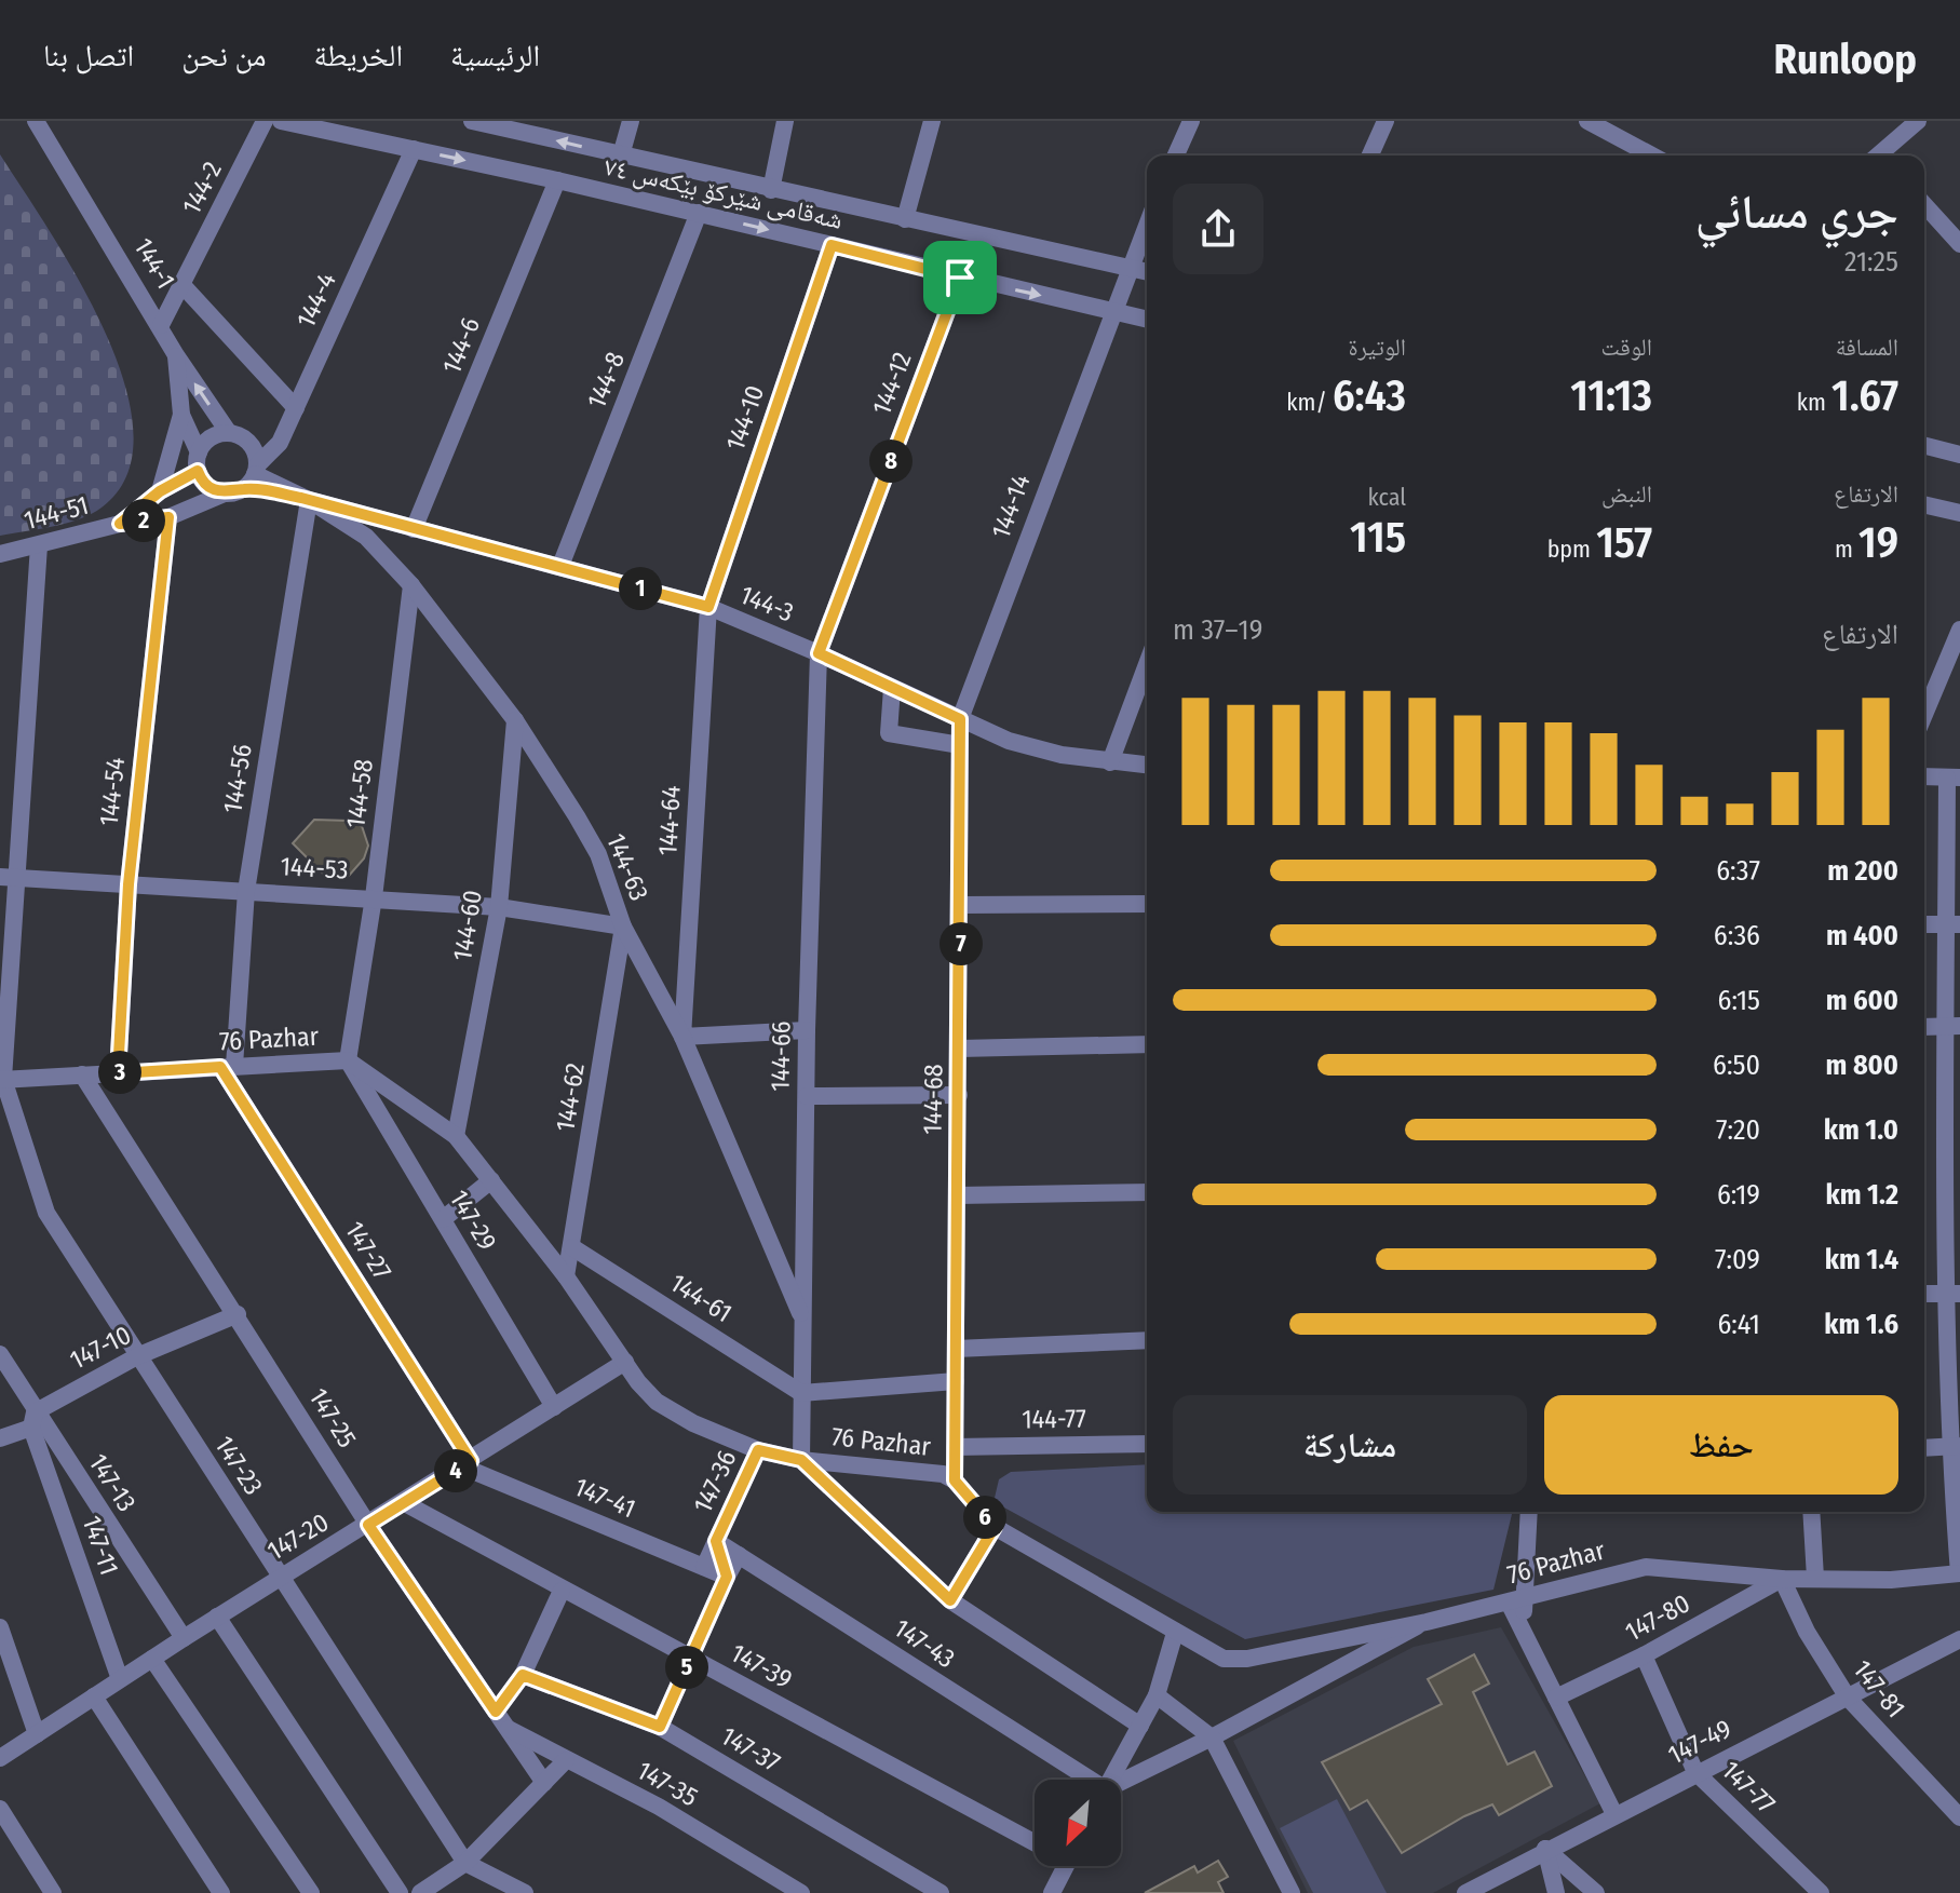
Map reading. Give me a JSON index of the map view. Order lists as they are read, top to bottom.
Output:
{
  "streets": {
    "street": [
      "144-2",
      "شەقامی شێرکۆ بێکەس ٧٤",
      "144-1",
      "144-4",
      "144-6",
      "144-8",
      "144-12",
      "144-10",
      "144-14",
      "144-51",
      "144-3",
      "144-56",
      "144-54",
      "144-58",
      "144-64",
      "144-63",
      "144-53",
      "144-60",
      "76 Pazhar",
      "144-66",
      "144-62",
      "144-68",
      "147-29",
      "147-27",
      "144-61",
      "147-10",
      "147-25",
      "144-77",
      "147-23",
      "147-36",
      "147-13",
      "147-41",
      "147-20",
      "147-11",
      "147-80",
      "147-43",
      "147-39",
      "147-81",
      "147-49",
      "147-37",
      "147-35",
      "147-77"
    ]
  },
  "crossings": [
    ["144-2", "144-1"],
    ["شەقامی شێرکۆ بێکەس ٧٤", "144-4"],
    ["شەقامی شێرکۆ بێکەس ٧٤", "144-6"],
    ["شەقامی شێرکۆ بێکەس ٧٤", "144-8"],
    ["شەقامی شێرکۆ بێکەس ٧٤", "144-12"],
    ["شەقامی شێرکۆ بێکەس ٧٤", "144-10"],
    ["شەقامی شێرکۆ بێکەس ٧٤", "144-14"],
    ["144-1", "144-4"],
    ["144-1", "144-51"],
    ["144-1", "144-3"],
    ["144-4", "144-51"],
    ["144-4", "144-3"],
    ["144-6", "144-3"],
    ["144-8", "144-3"],
    ["144-12", "144-3"],
    ["144-12", "144-66"],
    ["144-10", "144-3"],
    ["144-10", "144-64"],
    ["144-14", "144-3"],
    ["144-14", "144-68"],
    ["144-51", "144-3"],
    ["144-51", "144-54"],
    ["144-3", "144-56"],
    ["144-3", "144-64"],
    ["144-3", "144-63"],
    ["144-3", "144-66"],
    ["144-3", "144-68"],
    ["144-56", "144-63"],
    ["144-56", "144-53"],
    ["144-56", "76 Pazhar"],
    ["144-56", "147-27"],
    ["144-54", "144-53"],
    ["144-54", "76 Pazhar"],
    ["144-58", "144-63"],
    ["144-58", "144-53"],
    ["144-58", "76 Pazhar"],
    ["144-58", "147-29"],
    ["144-64", "144-63"],
    ["144-63", "144-53"],
    ["144-63", "144-60"],
    ["144-63", "144-66"],
    ["144-63", "144-62"],
    ["144-53", "144-60"],
    ["144-53", "144-62"],
    ["144-60", "76 Pazhar"],
    ["76 Pazhar", "144-66"],
    ["76 Pazhar", "144-62"],
    ["76 Pazhar", "144-68"],
    ["76 Pazhar", "147-29"],
    ["76 Pazhar", "147-27"],
    ["76 Pazhar", "147-25"],
    ["76 Pazhar", "147-23"],
    ["76 Pazhar", "147-36"],
    ["76 Pazhar", "147-20"],
    ["76 Pazhar", "147-80"],
    ["76 Pazhar", "147-81"],
    ["144-66", "144-61"],
    ["144-62", "144-61"],
    ["144-68", "144-77"],
    ["147-29", "147-20"],
    ["147-27", "147-41"],
    ["147-27", "147-20"],
    ["147-10", "147-25"],
    ["147-10", "147-23"],
    ["147-10", "147-13"],
    ["147-10", "147-11"],
    ["147-25", "147-20"],
    ["147-25", "147-35"],
    ["147-23", "147-20"],
    ["147-36", "147-43"],
    ["147-13", "147-20"],
    ["147-13", "147-11"],
    ["147-41", "147-20"],
    ["147-20", "147-11"],
    ["147-20", "147-39"],
    ["147-80", "147-81"],
    ["147-80", "147-77"],
    ["147-81", "147-49"],
    ["147-49", "147-77"]
  ],
  "north": "bottom left",
  "page": {
    "header": "Runloop",
    "nav": [
      "الرئيسية",
      "الخريطة",
      "من نحن",
      "اتصل بنا"
    ],
    "heading": ["جري مسائي", "21:25"],
    "stats": [
      ["المسافة", "1.67 km"],
      ["الوقت", "11:13"],
      ["الوتيرة", "6:43 /km"],
      ["الارتفاع", "19 m"],
      ["النبض", "157 bpm"],
      ["kcal", "115"]
    ],
    "pins": [
      "8",
      "2",
      "1",
      "7",
      "3",
      "4",
      "6",
      "5"
    ],
    "chart": ["الارتفاع", "19–37 m"],
    "list": [
      {
        "name": "200 m",
        "note": "6:37"
      },
      {
        "name": "400 m",
        "note": "6:36"
      },
      {
        "name": "600 m",
        "note": "6:15"
      },
      {
        "name": "800 m",
        "note": "6:50"
      },
      {
        "name": "1.0 km",
        "note": "7:20"
      },
      {
        "name": "1.2 km",
        "note": "6:19"
      },
      {
        "name": "1.4 km",
        "note": "7:09"
      },
      {
        "name": "1.6 km",
        "note": "6:41"
      }
    ],
    "buttons": ["حفظ", "مشاركة"]
  }
}
